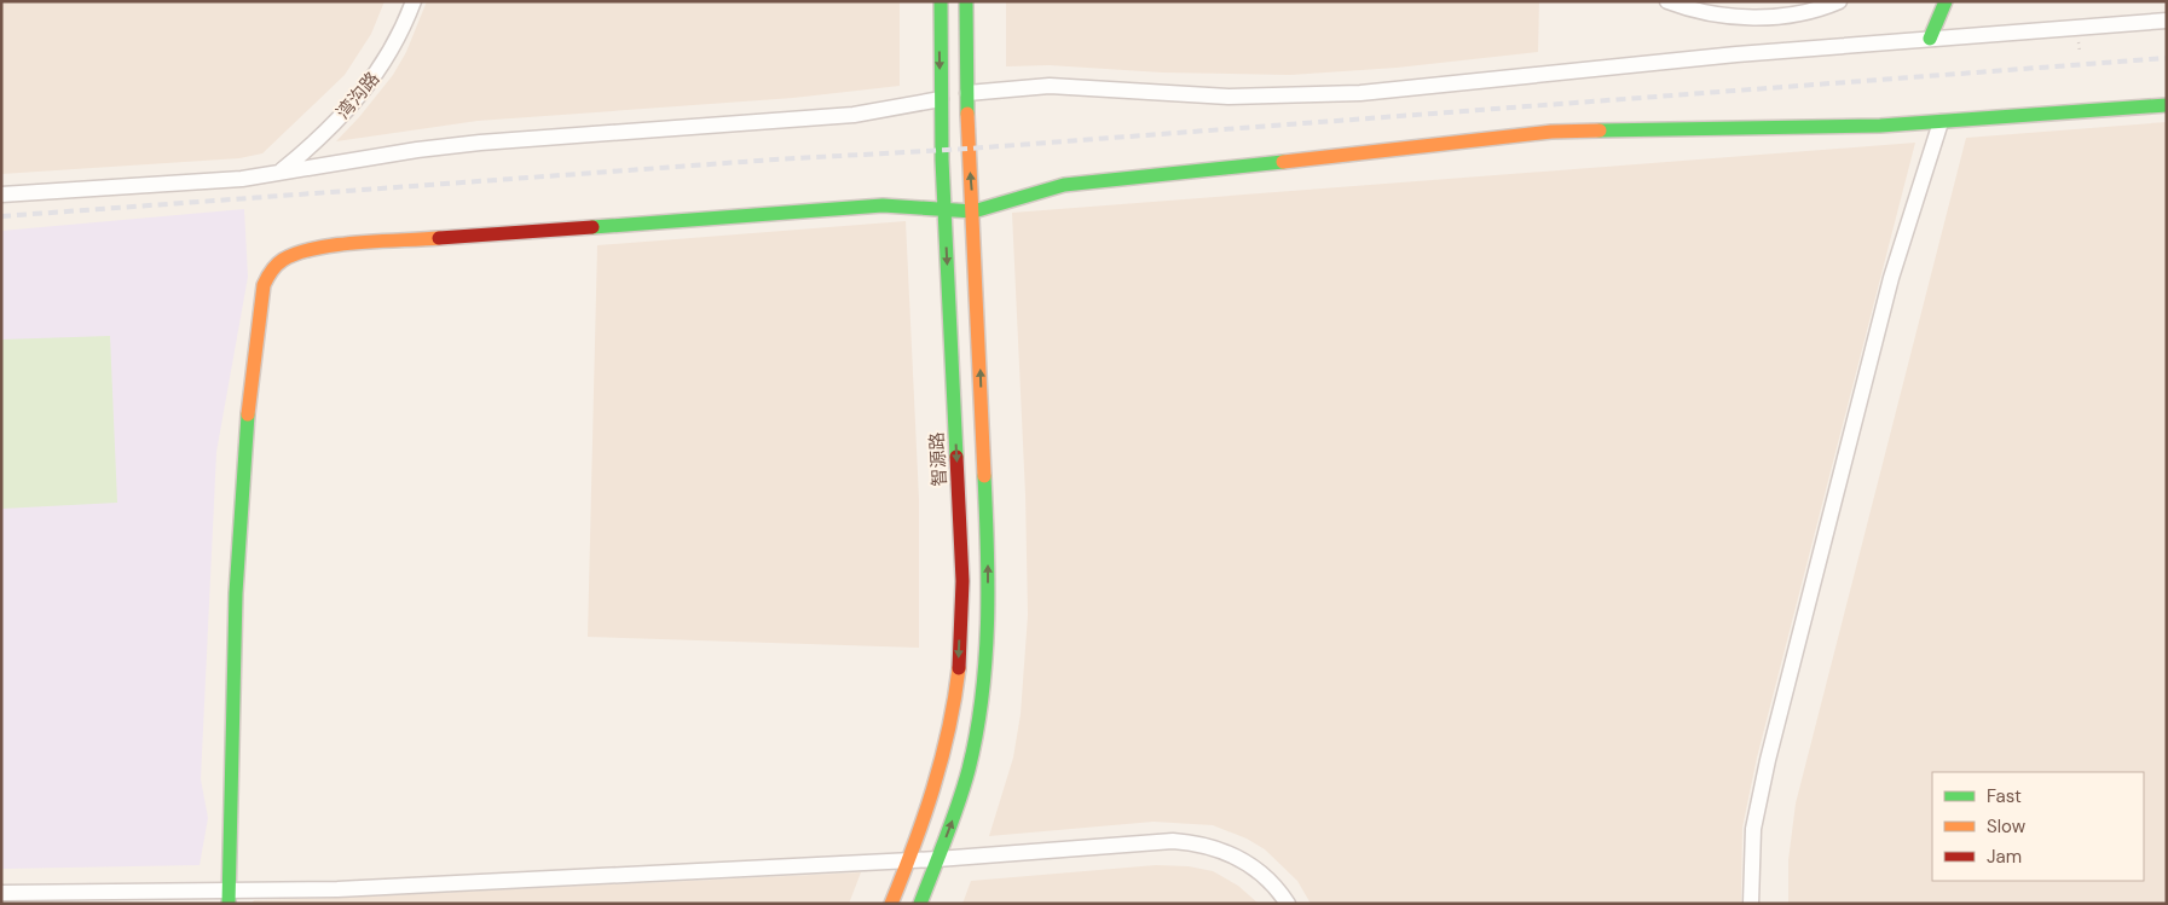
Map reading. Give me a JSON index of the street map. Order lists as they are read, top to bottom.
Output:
{
  "streets": {
    "street": ["湾沟路", "智源路"]
  },
  "legend": ["Fast", "Slow", "Jam"]
}
